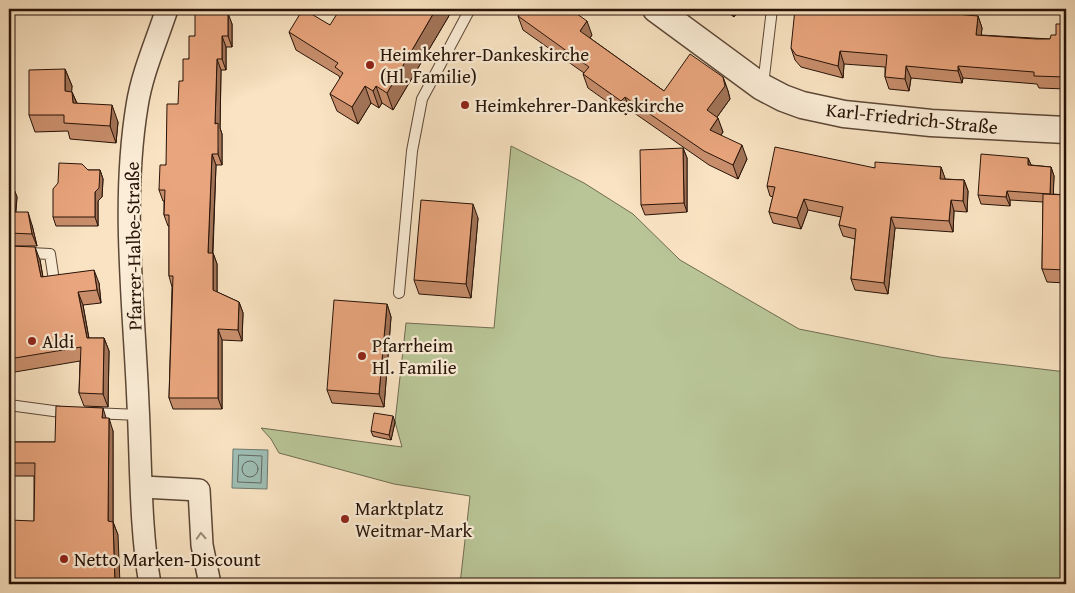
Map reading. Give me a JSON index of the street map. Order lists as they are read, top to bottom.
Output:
{
  "streets": {
    "street": ["Karl-Friedrich-Straße", "Pfarrer-Halbe-Straße"]
  },
  "places": [
    "Heimkehrer-Dankeskirche (Hl. Familie)",
    "Heimkehrer-Dankeskirche",
    "Aldi",
    "Pfarrheim Hl. Familie",
    "Marktplatz Weitmar-Mark",
    "Netto Marken-Discount"
  ]
}
